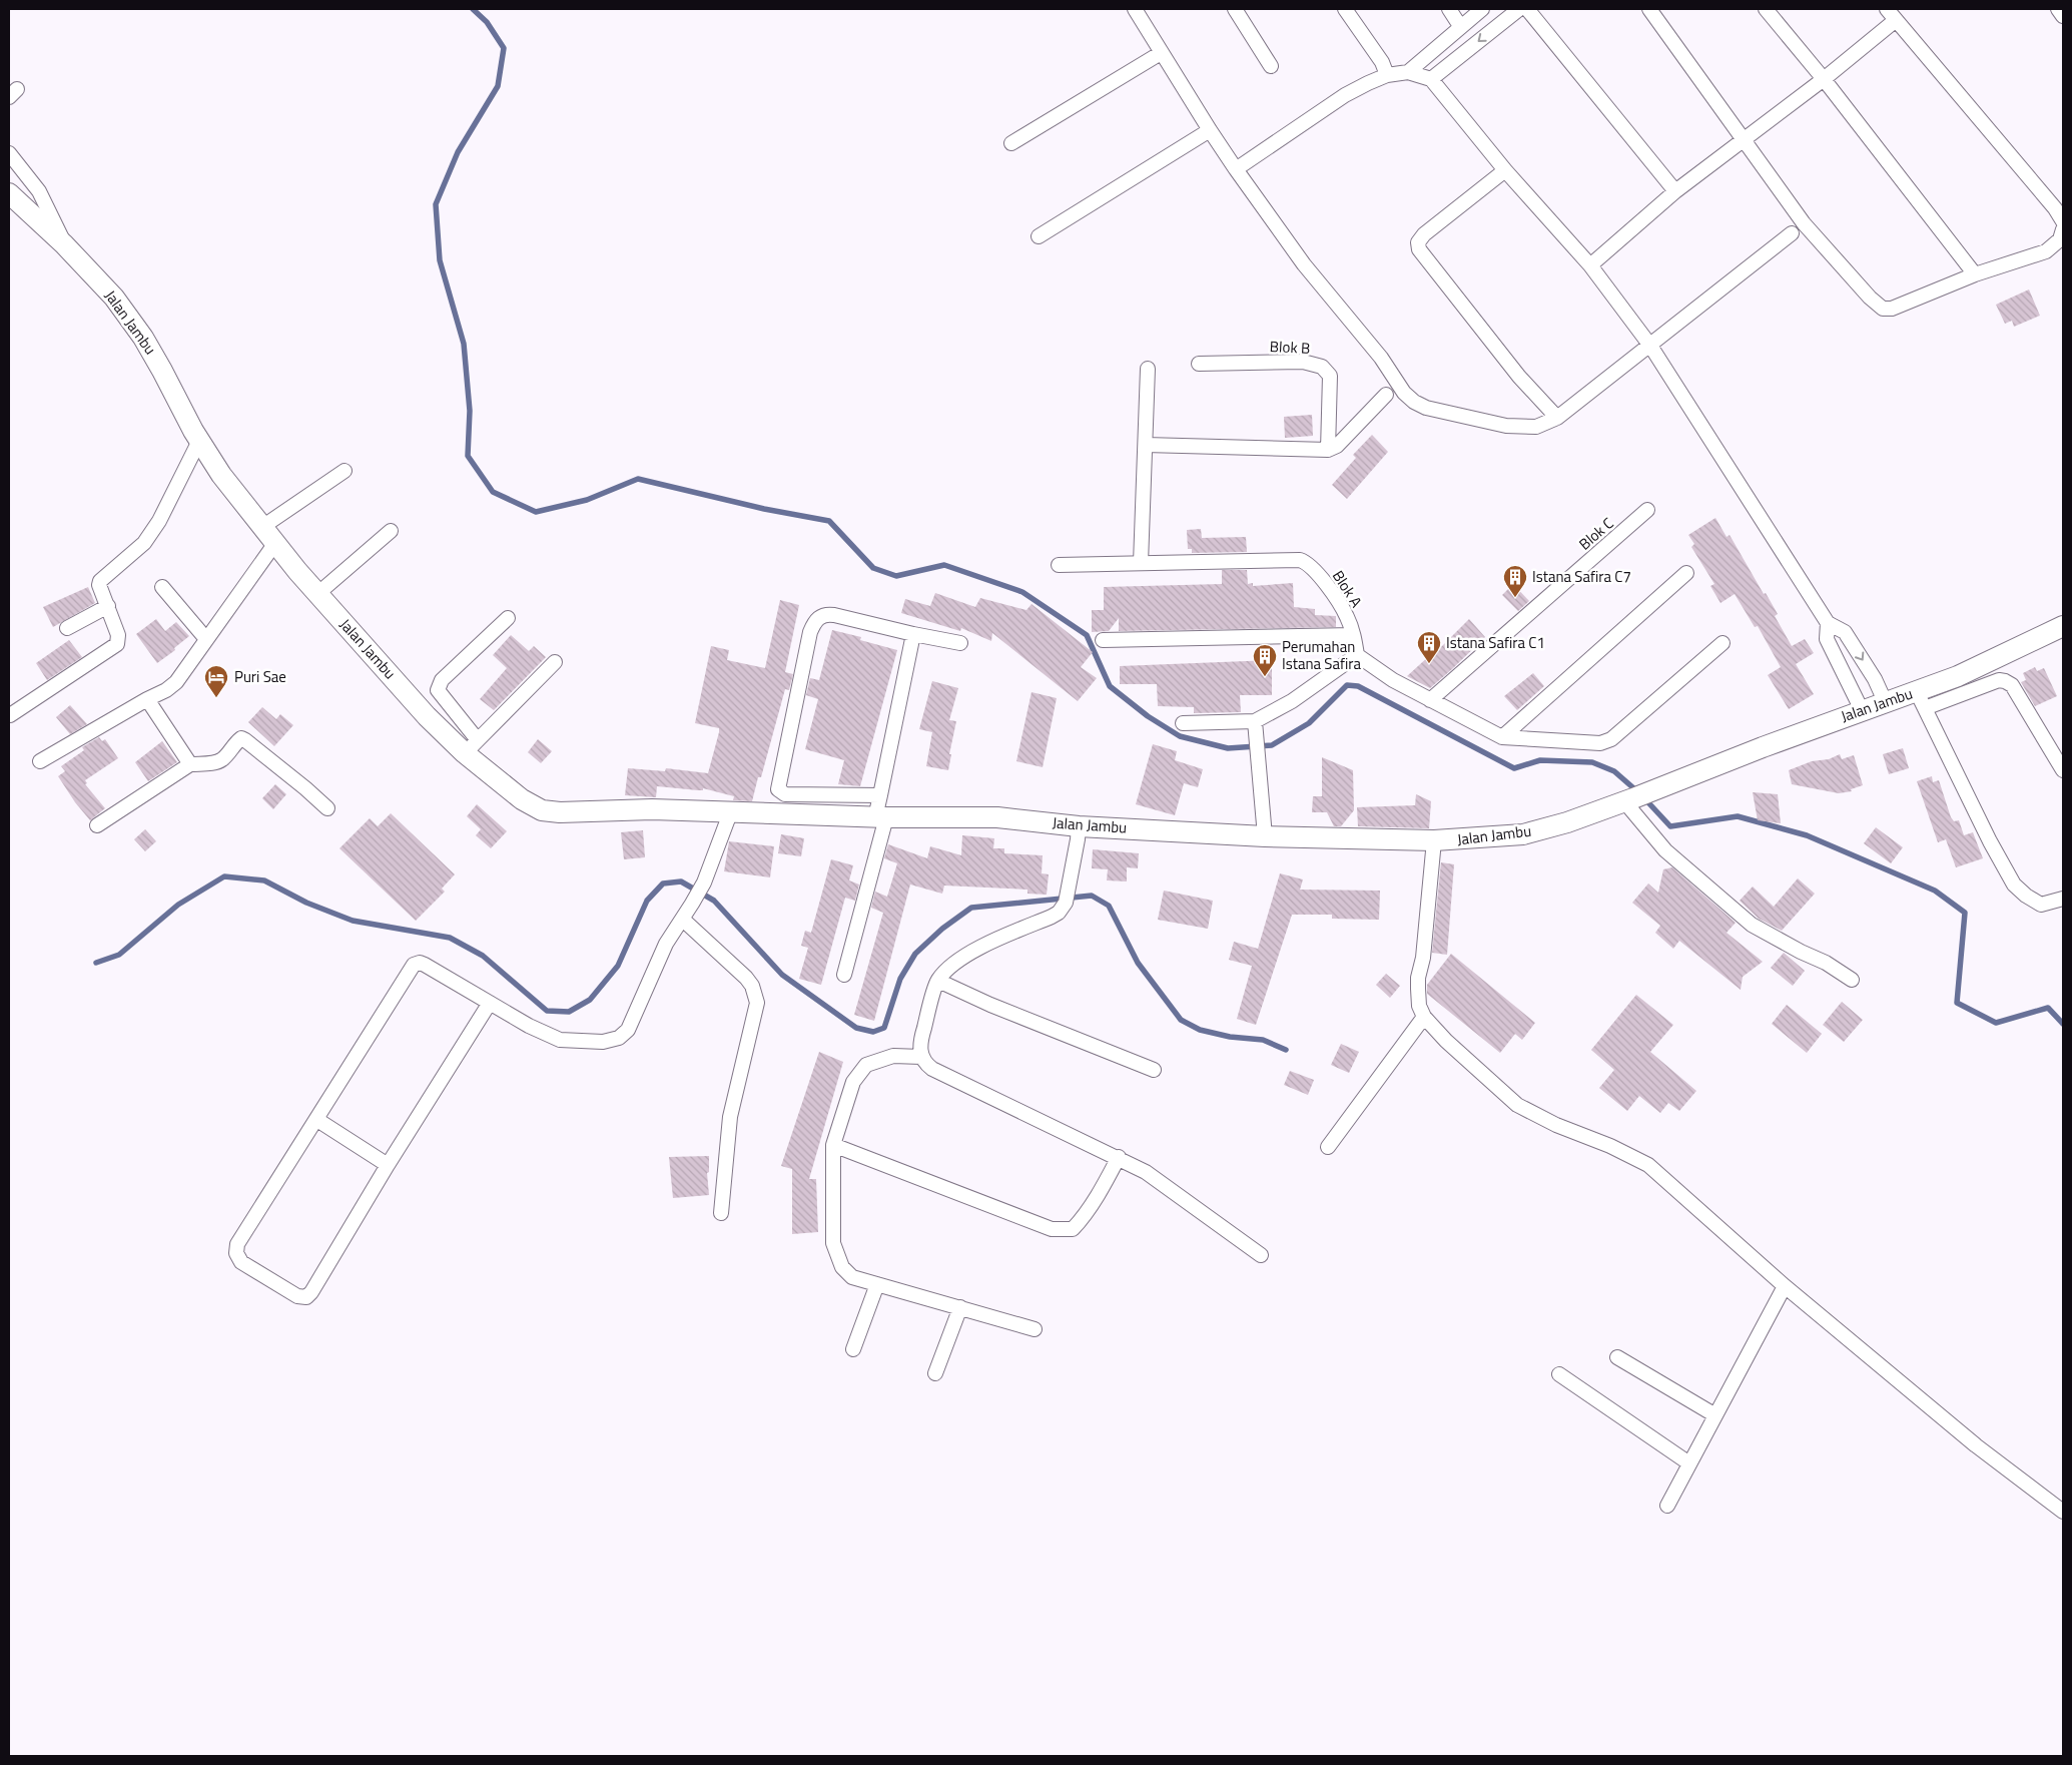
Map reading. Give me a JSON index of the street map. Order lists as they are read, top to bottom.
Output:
{
  "streets": {
    "street": [
      "Jalan Jambu",
      "Blok B",
      "Blok C",
      "Blok A"
    ]
  },
  "places": {
    "building": ["Istana Safira C7", "Istana Safira C1", "Perumahan Istana Safira"],
    "hotel": ["Puri Sae"]
  }
}
